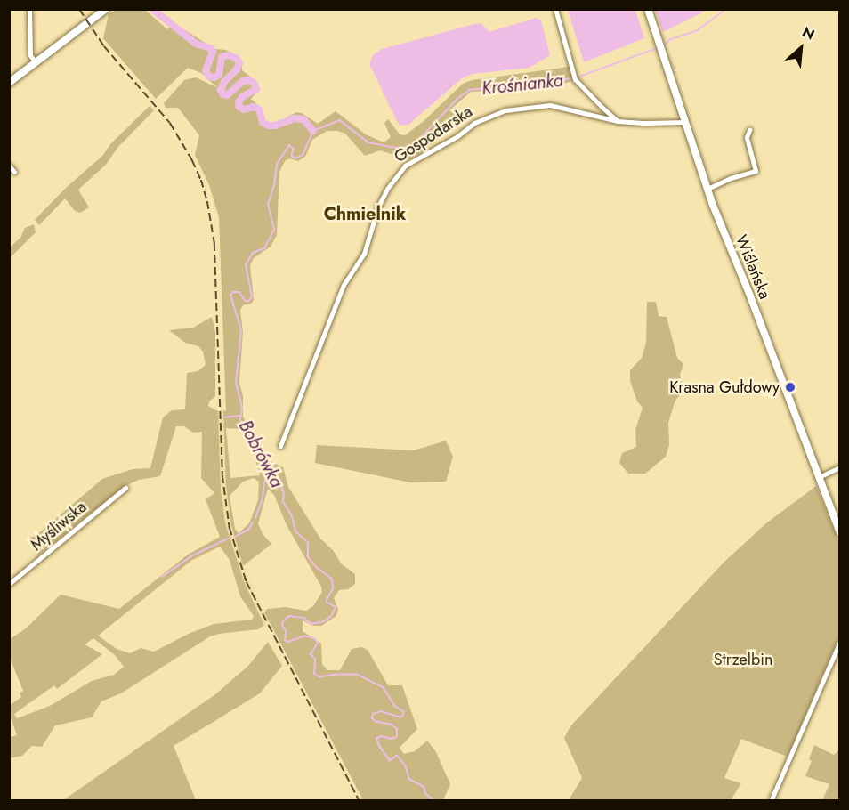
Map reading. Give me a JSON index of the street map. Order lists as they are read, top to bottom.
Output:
{
  "streets": {
    "street": ["Gospodarska", "Wiślańska", "Myśliwska"]
  },
  "crossings": [
    ["Gospodarska", "Wiślańska"]
  ],
  "districts": ["Chmielnik"],
  "water": ["Krośnianka", "Bobrówka"],
  "parks": ["Strzelbin"],
  "places": ["Krasna Gułdowy"],
  "north": "top right"
}
